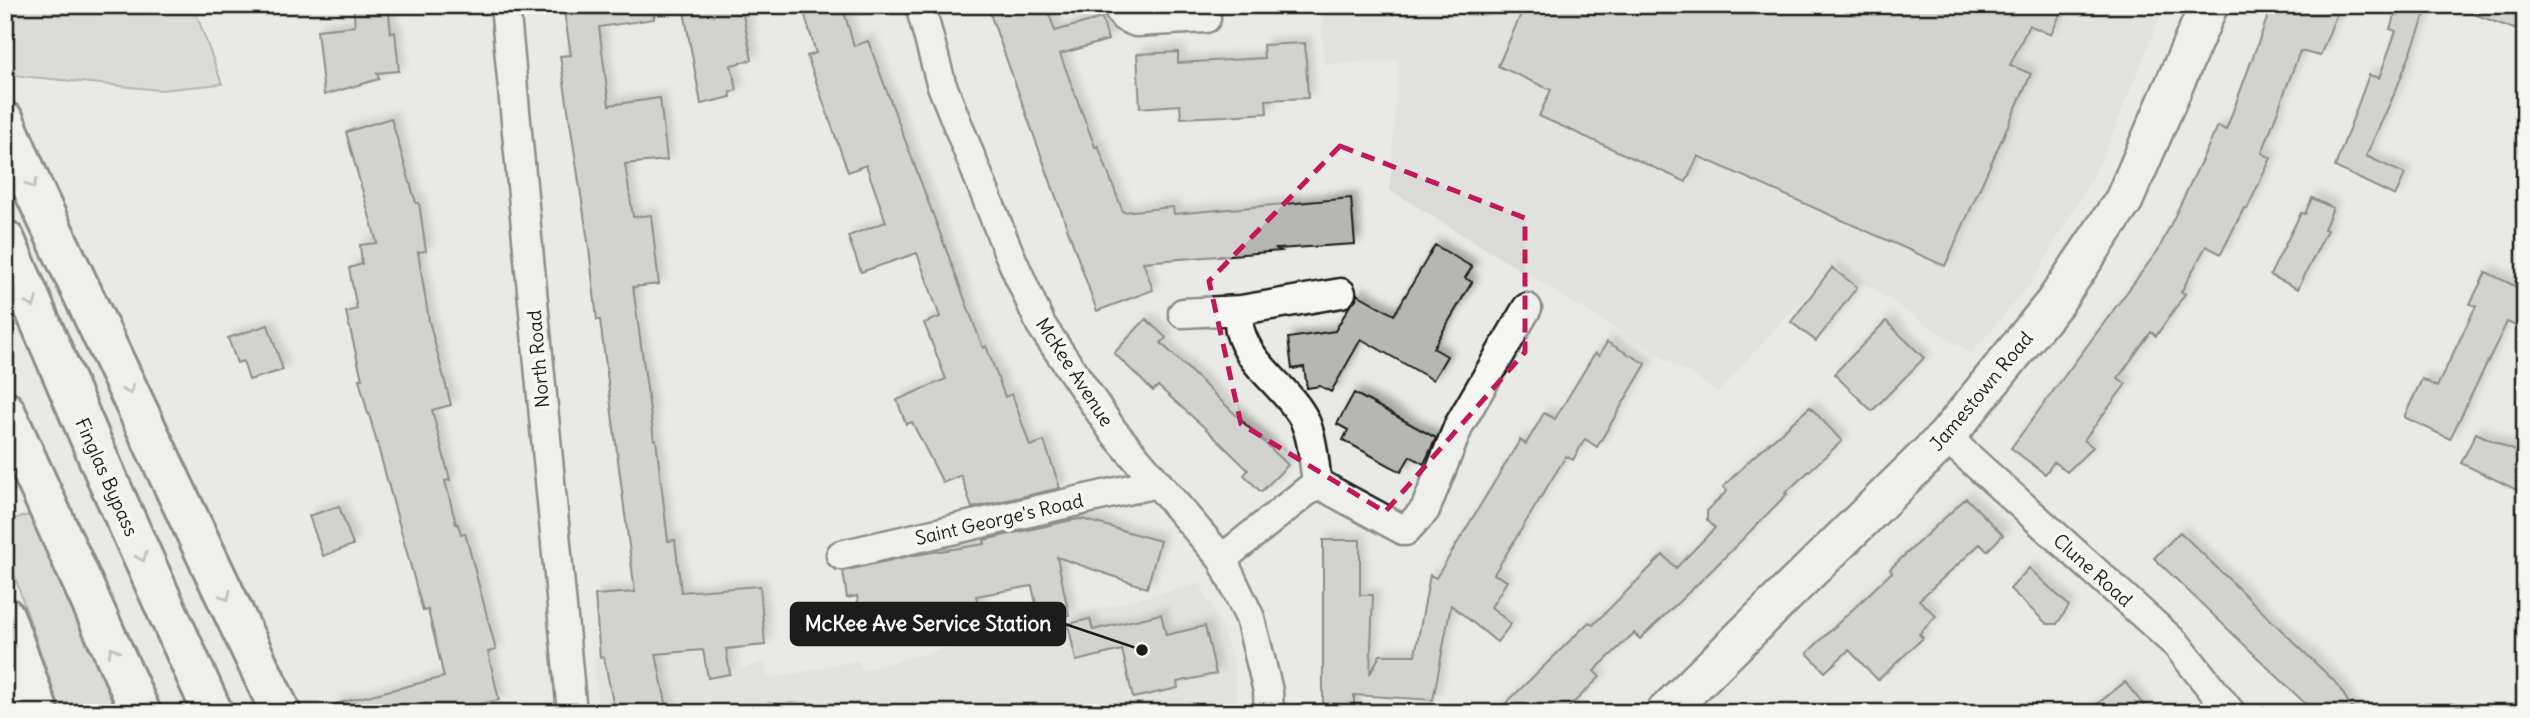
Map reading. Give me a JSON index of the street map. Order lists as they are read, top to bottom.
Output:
{
  "streets": {
    "main road": ["Finglas Bypass"],
    "street": [
      "North Road",
      "McKee Avenue",
      "Jamestown Road",
      "Saint George's Road",
      "Clune Road"
    ]
  },
  "crossings": [
    ["McKee Avenue", "Saint George's Road"],
    ["Jamestown Road", "Clune Road"]
  ],
  "places": ["McKee Ave Service Station"]
}
